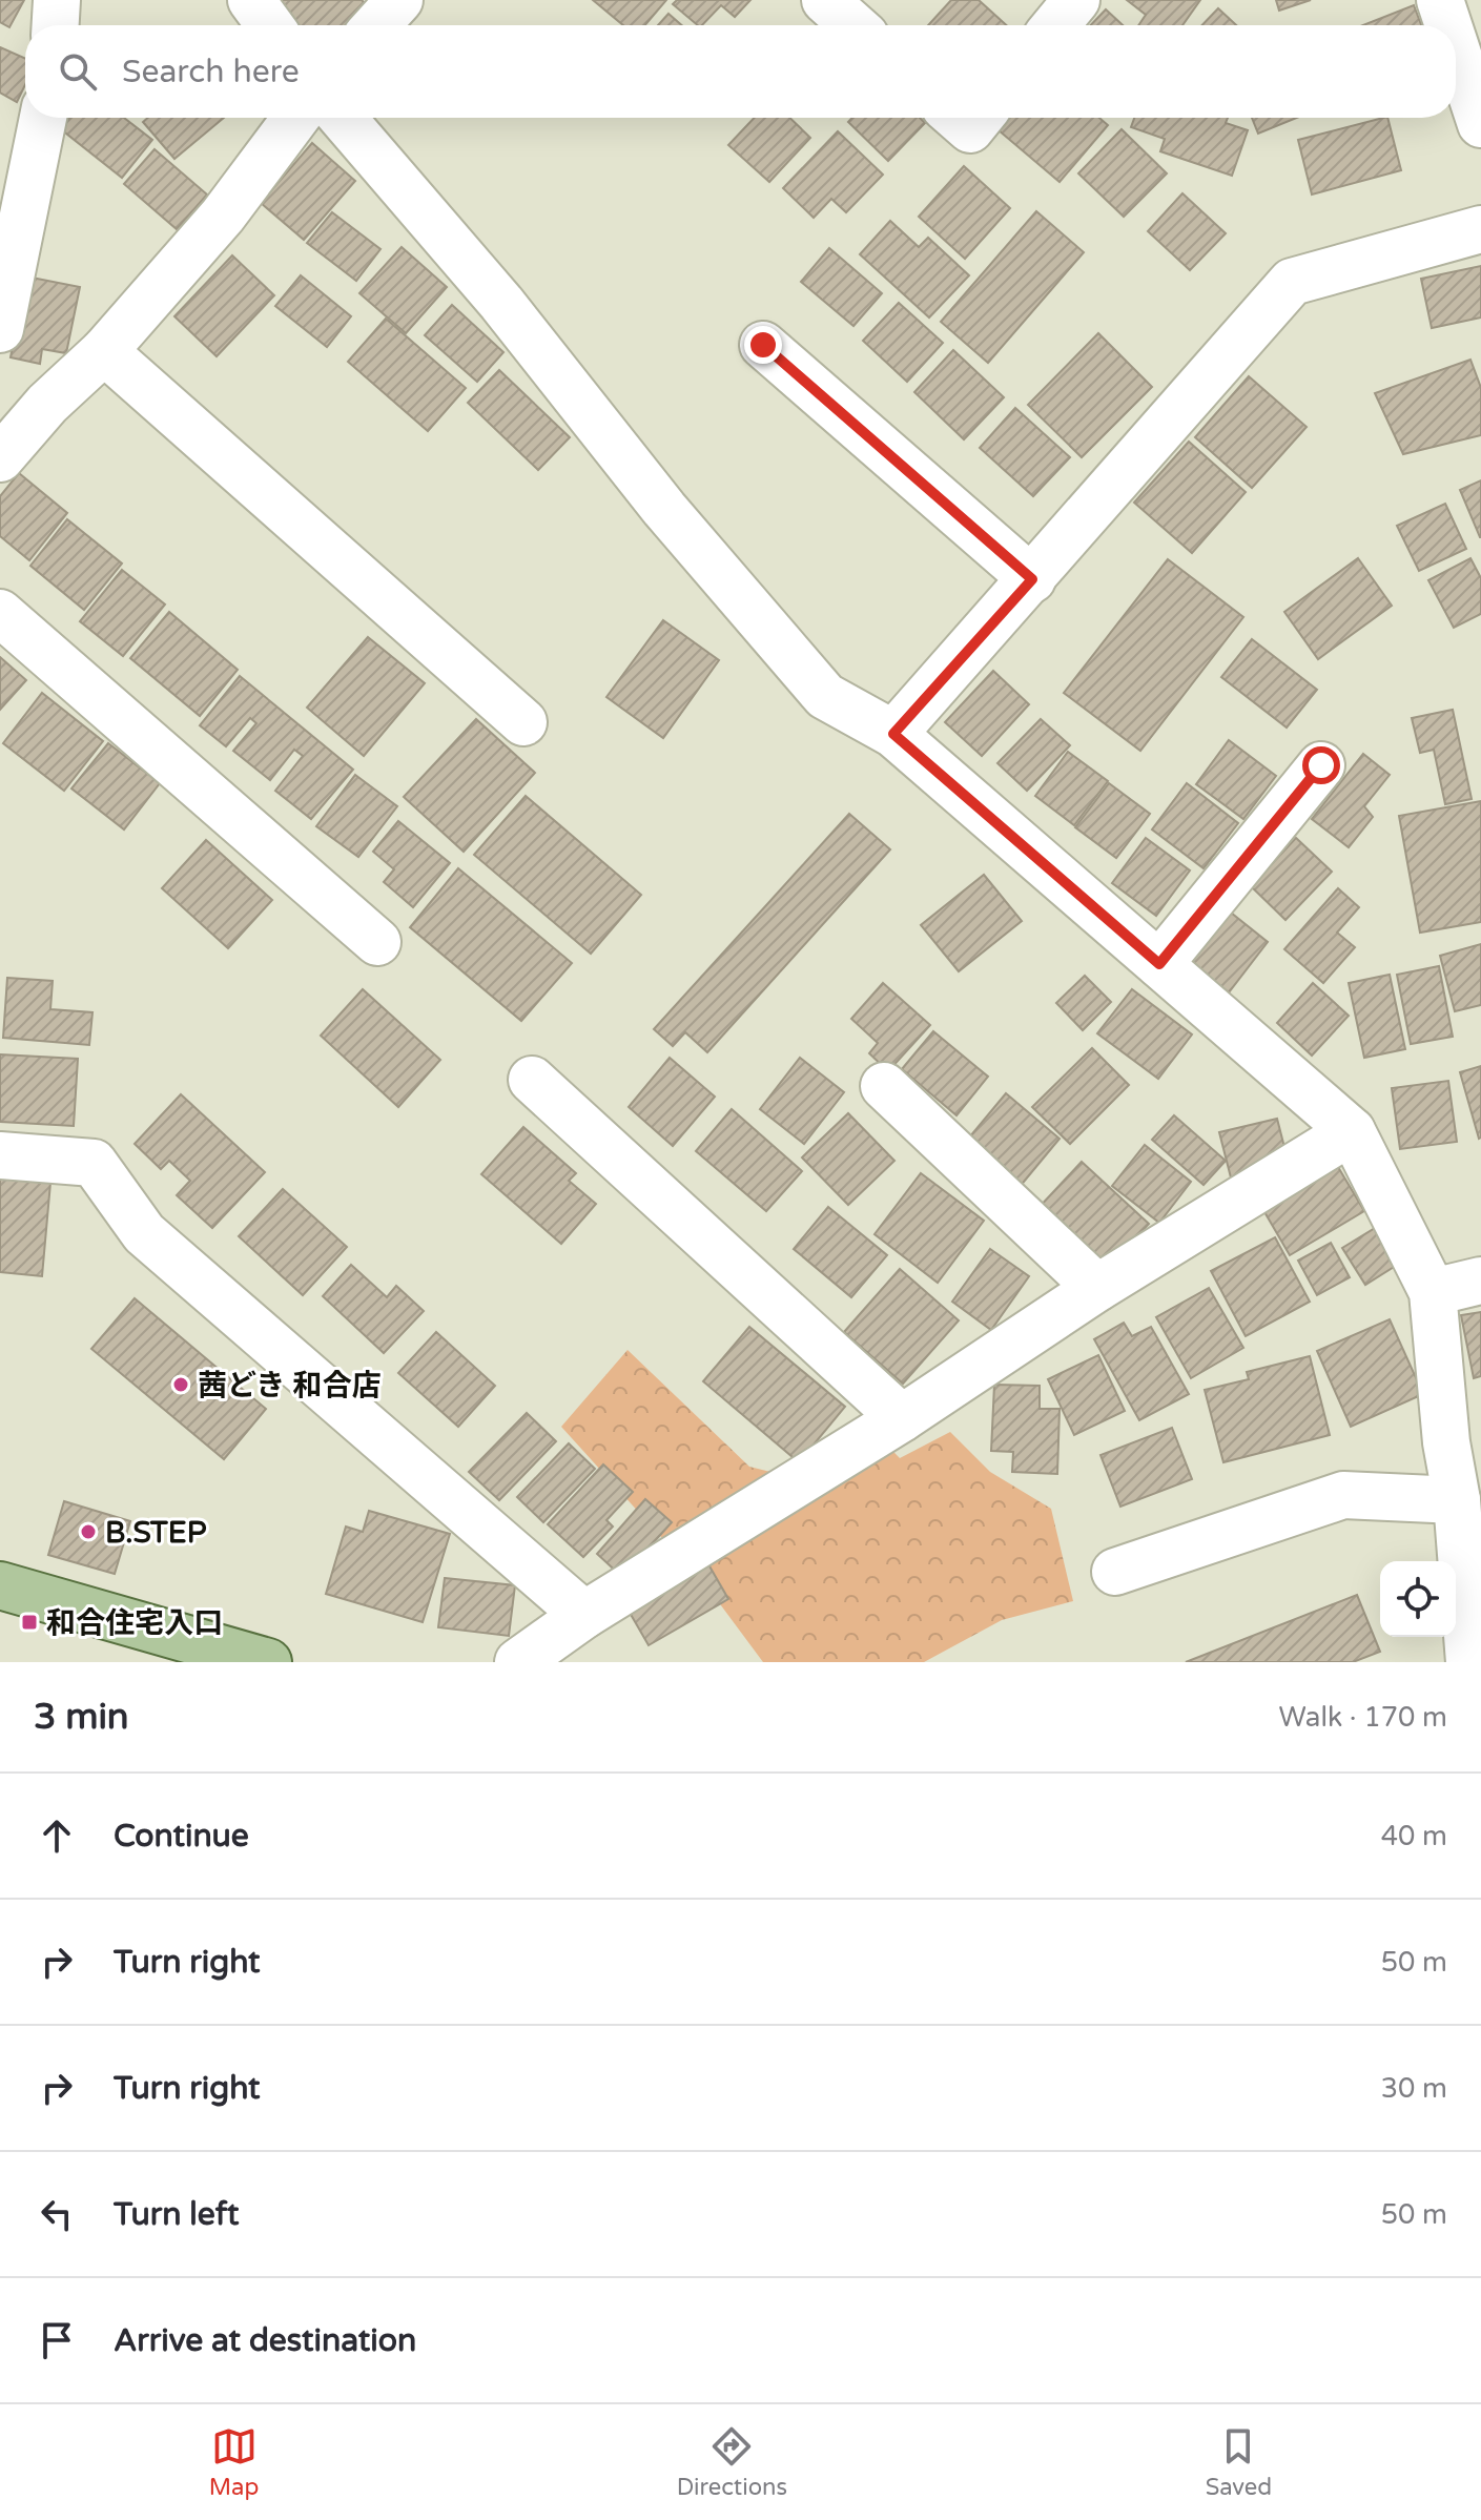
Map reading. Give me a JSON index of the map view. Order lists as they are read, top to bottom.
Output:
{
  "places": {
    "other": ["茜どき 和合店", "B.STEP"],
    "transit": ["和合住宅入口"]
  },
  "page": {
    "search": "Search here",
    "heading": ["3 min", "Walk · 170 m"],
    "list": [
      ["Continue", "40 m"],
      ["Turn right", "50 m"],
      ["Turn right", "30 m"],
      ["Turn left", "50 m"],
      "Arrive at destination"
    ],
    "nav": ["Map", "Directions", "Saved"]
  }
}
